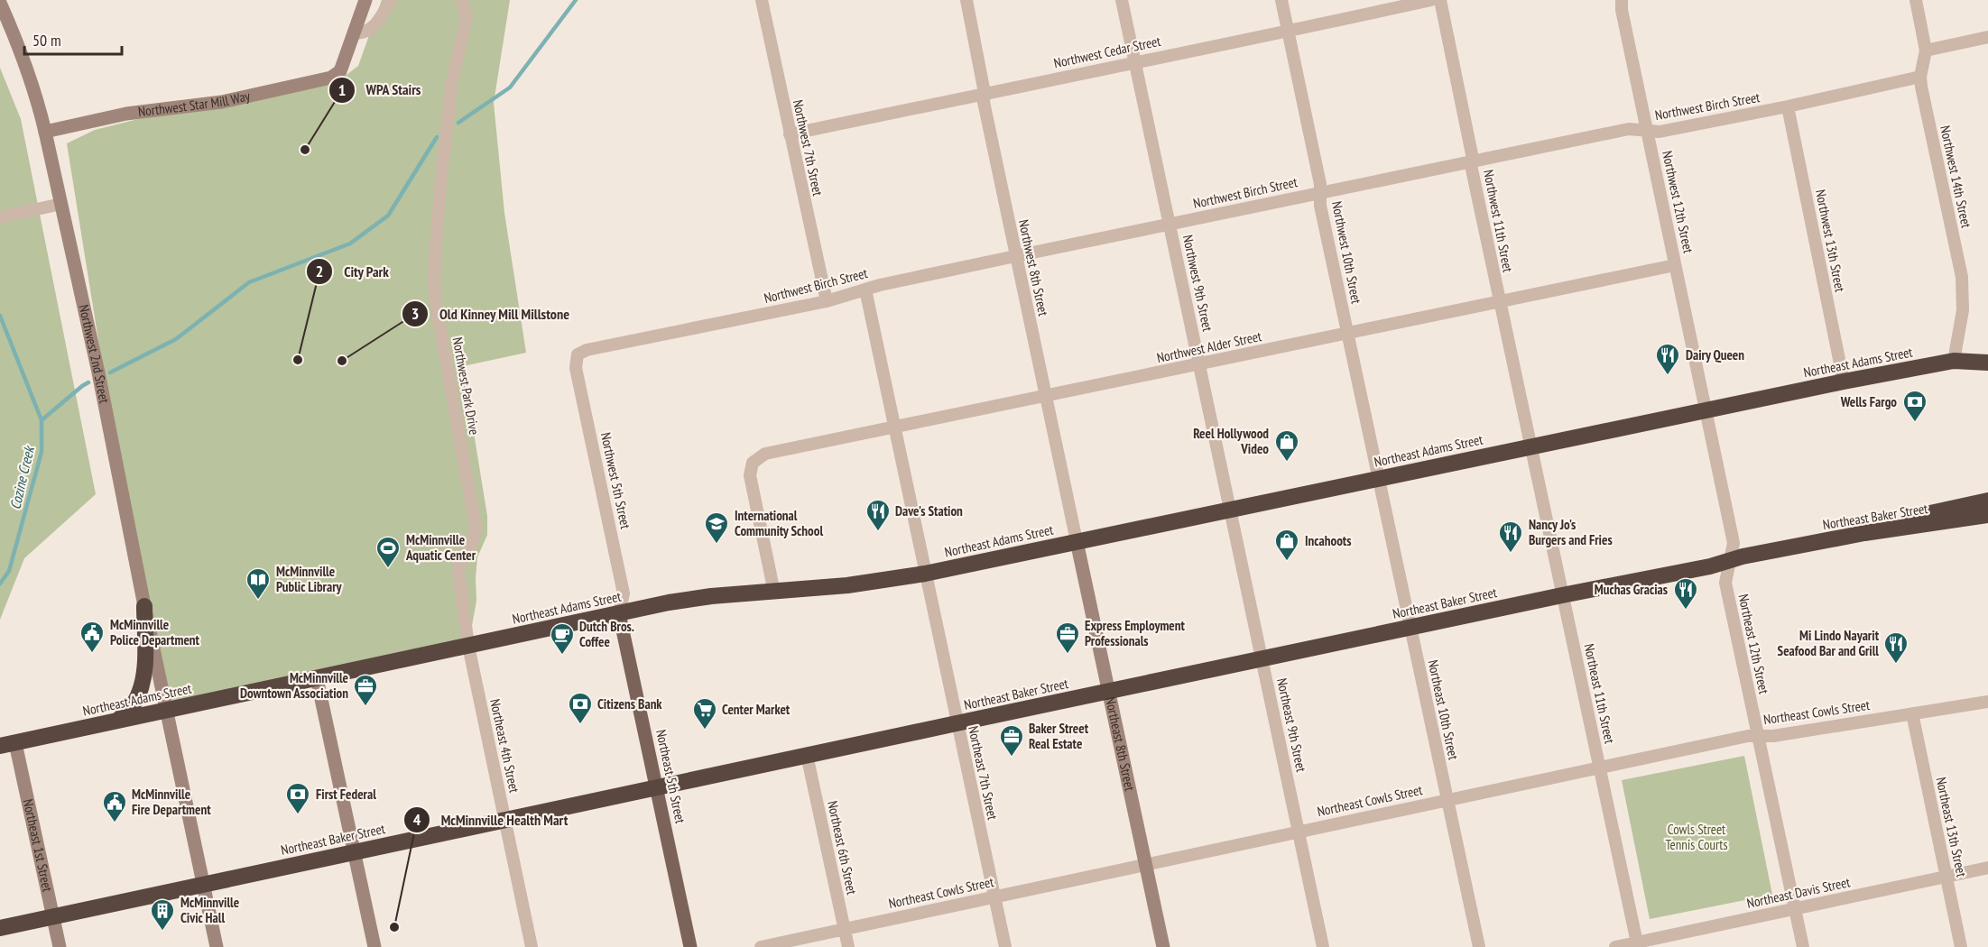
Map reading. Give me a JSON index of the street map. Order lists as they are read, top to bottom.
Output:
{
  "streets": {
    "highway": ["Northeast Adams Street", "Northeast Baker Street"],
    "main road": ["Northeast 5th Street"],
    "street": [
      "Northwest Cedar Street",
      "Northwest Star Mill Way",
      "Northwest Birch Street",
      "Northwest 7th Street",
      "Northwest 14th Street",
      "Northwest 12th Street",
      "Northwest 11th Street",
      "Northwest 13th Street",
      "Northwest 10th Street",
      "Northwest 8th Street",
      "Northwest 9th Street",
      "Northwest Alder Street",
      "Northwest 2nd Street",
      "Northwest Park Drive",
      "Northwest 5th Street",
      "Northeast 12th Street",
      "Northeast 11th Street",
      "Northeast 10th Street",
      "Northeast Cowls Street",
      "Northeast 9th Street",
      "Northeast 8th Street",
      "Northeast 4th Street",
      "Northeast 7th Street",
      "Northeast 13th Street",
      "Northeast 1st Street",
      "Northeast 6th Street",
      "Northeast Davis Street"
    ]
  },
  "crossings": [
    ["Northwest Cedar Street", "Northwest 7th Street"],
    ["Northwest Cedar Street", "Northwest 10th Street"],
    ["Northwest Cedar Street", "Northwest 8th Street"],
    ["Northwest Cedar Street", "Northwest 9th Street"],
    ["Northwest Star Mill Way", "Northwest 2nd Street"],
    ["Northwest Birch Street", "Northwest 7th Street"],
    ["Northwest Birch Street", "Northwest 14th Street"],
    ["Northwest Birch Street", "Northwest 12th Street"],
    ["Northwest Birch Street", "Northwest 11th Street"],
    ["Northwest Birch Street", "Northwest 13th Street"],
    ["Northwest Birch Street", "Northwest 10th Street"],
    ["Northwest Birch Street", "Northwest 8th Street"],
    ["Northwest Birch Street", "Northwest 9th Street"],
    ["Northwest Birch Street", "Northwest 5th Street"],
    ["Northwest 14th Street", "Northeast Adams Street"],
    ["Northwest 12th Street", "Northwest Alder Street"],
    ["Northwest 12th Street", "Northeast Adams Street"],
    ["Northwest 12th Street", "Northeast 12th Street"],
    ["Northwest 11th Street", "Northwest Alder Street"],
    ["Northwest 11th Street", "Northeast Adams Street"],
    ["Northwest 11th Street", "Northeast 11th Street"],
    ["Northwest 13th Street", "Northeast Adams Street"],
    ["Northwest 10th Street", "Northwest Alder Street"],
    ["Northwest 10th Street", "Northeast Adams Street"],
    ["Northwest 10th Street", "Northeast 10th Street"],
    ["Northwest 8th Street", "Northwest Alder Street"],
    ["Northwest 8th Street", "Northeast Adams Street"],
    ["Northwest 8th Street", "Northeast 8th Street"],
    ["Northwest 9th Street", "Northwest Alder Street"],
    ["Northwest 9th Street", "Northeast Adams Street"],
    ["Northwest 9th Street", "Northeast 9th Street"],
    ["Northwest Alder Street", "Northeast Adams Street"],
    ["Northwest 2nd Street", "Northeast Adams Street"],
    ["Northwest 2nd Street", "Northeast Baker Street"],
    ["Northeast Adams Street", "Northwest Park Drive"],
    ["Northeast Adams Street", "Northwest 5th Street"],
    ["Northeast Adams Street", "Northeast 12th Street"],
    ["Northeast Adams Street", "Northeast 11th Street"],
    ["Northeast Adams Street", "Northeast 10th Street"],
    ["Northeast Adams Street", "Northeast 9th Street"],
    ["Northeast Adams Street", "Northeast 8th Street"],
    ["Northeast Adams Street", "Northeast 4th Street"],
    ["Northeast Adams Street", "Northeast 7th Street"],
    ["Northeast Adams Street", "Northeast 5th Street"],
    ["Northeast Adams Street", "Northeast 1st Street"],
    ["Northwest Park Drive", "Northeast 4th Street"],
    ["Northwest 5th Street", "Northeast 5th Street"],
    ["Northeast Baker Street", "Northeast 12th Street"],
    ["Northeast Baker Street", "Northeast 11th Street"],
    ["Northeast Baker Street", "Northeast 10th Street"],
    ["Northeast Baker Street", "Northeast 9th Street"],
    ["Northeast Baker Street", "Northeast 8th Street"],
    ["Northeast Baker Street", "Northeast 4th Street"],
    ["Northeast Baker Street", "Northeast 7th Street"],
    ["Northeast Baker Street", "Northeast 5th Street"],
    ["Northeast Baker Street", "Northeast 1st Street"],
    ["Northeast Baker Street", "Northeast 6th Street"],
    ["Northeast 12th Street", "Northeast Cowls Street"],
    ["Northeast 12th Street", "Northeast Davis Street"],
    ["Northeast 11th Street", "Northeast Cowls Street"],
    ["Northeast 11th Street", "Northeast Davis Street"],
    ["Northeast 10th Street", "Northeast Cowls Street"],
    ["Northeast Cowls Street", "Northeast 9th Street"],
    ["Northeast Cowls Street", "Northeast 8th Street"],
    ["Northeast Cowls Street", "Northeast 7th Street"],
    ["Northeast Cowls Street", "Northeast 13th Street"],
    ["Northeast Cowls Street", "Northeast 6th Street"],
    ["Northeast 13th Street", "Northeast Davis Street"]
  ],
  "water": ["Cozine Creek"],
  "parks": ["Cowls Street Tennis Courts"],
  "places": {
    "other": [
      "WPA Stairs",
      "City Park",
      "Old Kinney Mill Millstone",
      "McMinnville Health Mart"
    ],
    "restaurant": [
      "Dairy Queen",
      "Dave's Station",
      "Nancy Jo's Burgers and Fries",
      "Muchas Gracias",
      "Mi Lindo Nayarit Seafood Bar and Grill"
    ],
    "bank": ["Wells Fargo", "Citizens Bank", "First Federal"],
    "shop": ["Reel Hollywood Video", "Incahoots"],
    "school or university": ["International Community School"],
    "sports": ["McMinnville Aquatic Center"],
    "library": ["McMinnville Public Library"],
    "public building": ["McMinnville Police Department", "McMinnville Fire Department"],
    "office": ["Express Employment Professionals", "McMinnville Downtown Association", "Baker Street Real Estate"],
    "cafe": ["Dutch Bros. Coffee"],
    "supermarket": ["Center Market"],
    "building": ["McMinnville Civic Hall"]
  },
  "scale_bar": "50 m"
}
